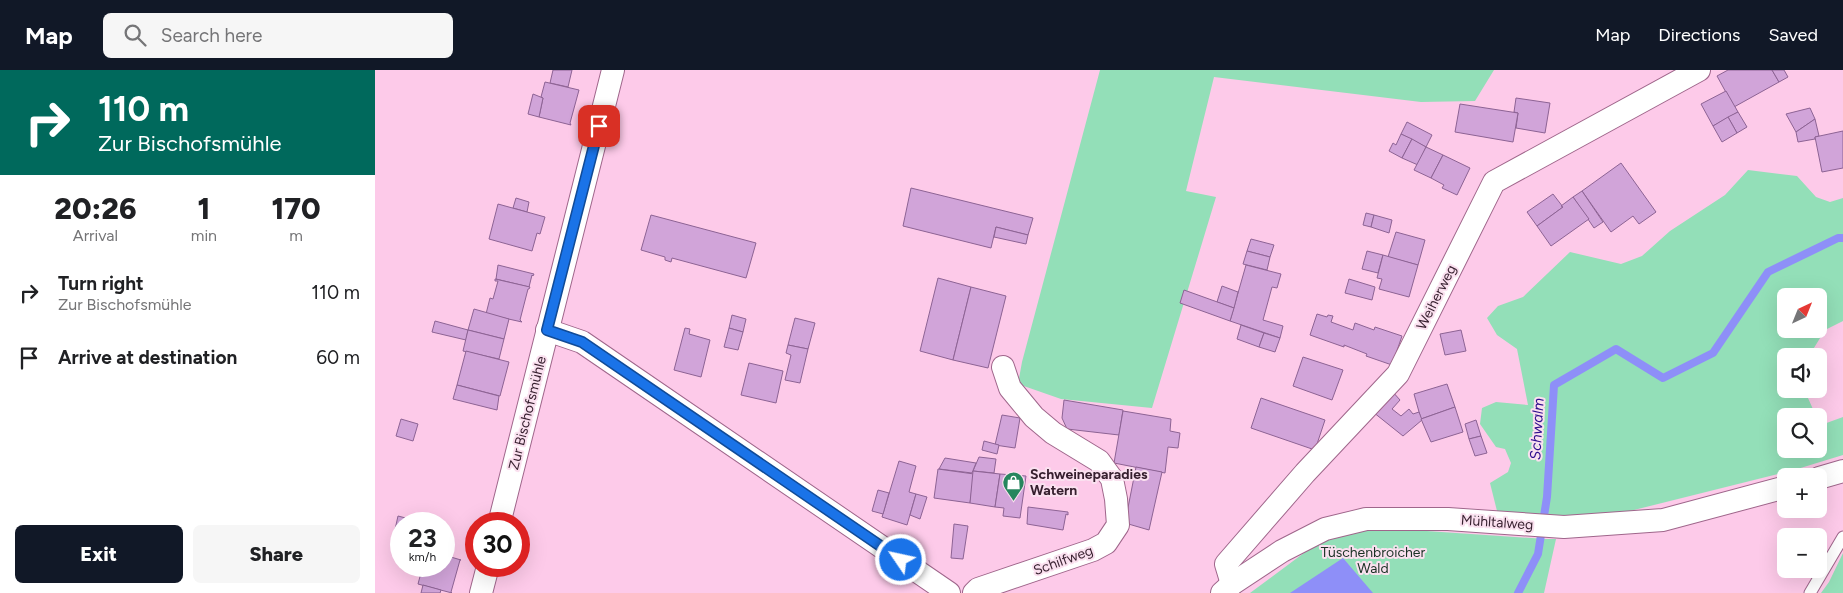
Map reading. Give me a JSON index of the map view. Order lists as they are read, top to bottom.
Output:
{
  "streets": {
    "street": [
      "Weiherweg",
      "Zur Bischofsmühle",
      "Mühltalweg",
      "Schilfweg"
    ]
  },
  "crossings": [
    ["Weiherweg", "Mühltalweg"]
  ],
  "water": ["Schwalm"],
  "parks": ["Tüschenbroicher Wald"],
  "places": {
    "shop": ["Schweineparadies Watern"]
  },
  "north": "top right",
  "page": {
    "header": "Map",
    "search": "Search here",
    "nav": ["Map", "Directions", "Saved"],
    "turn": ["110 m", "Zur Bischofsmühle"],
    "eta": [
      "20:26",
      "Arrival",
      "1",
      "min",
      "170",
      "m"
    ],
    "list": [
      {
        "name": "Turn right",
        "note": "Zur Bischofsmühle",
        "value": "110 m"
      },
      {
        "name": "Arrive at destination",
        "value": "60 m"
      }
    ],
    "map_buttons": ["+", "−"],
    "speed": "23 km/h",
    "limit": "30",
    "buttons": ["Exit", "Share"]
  }
}
